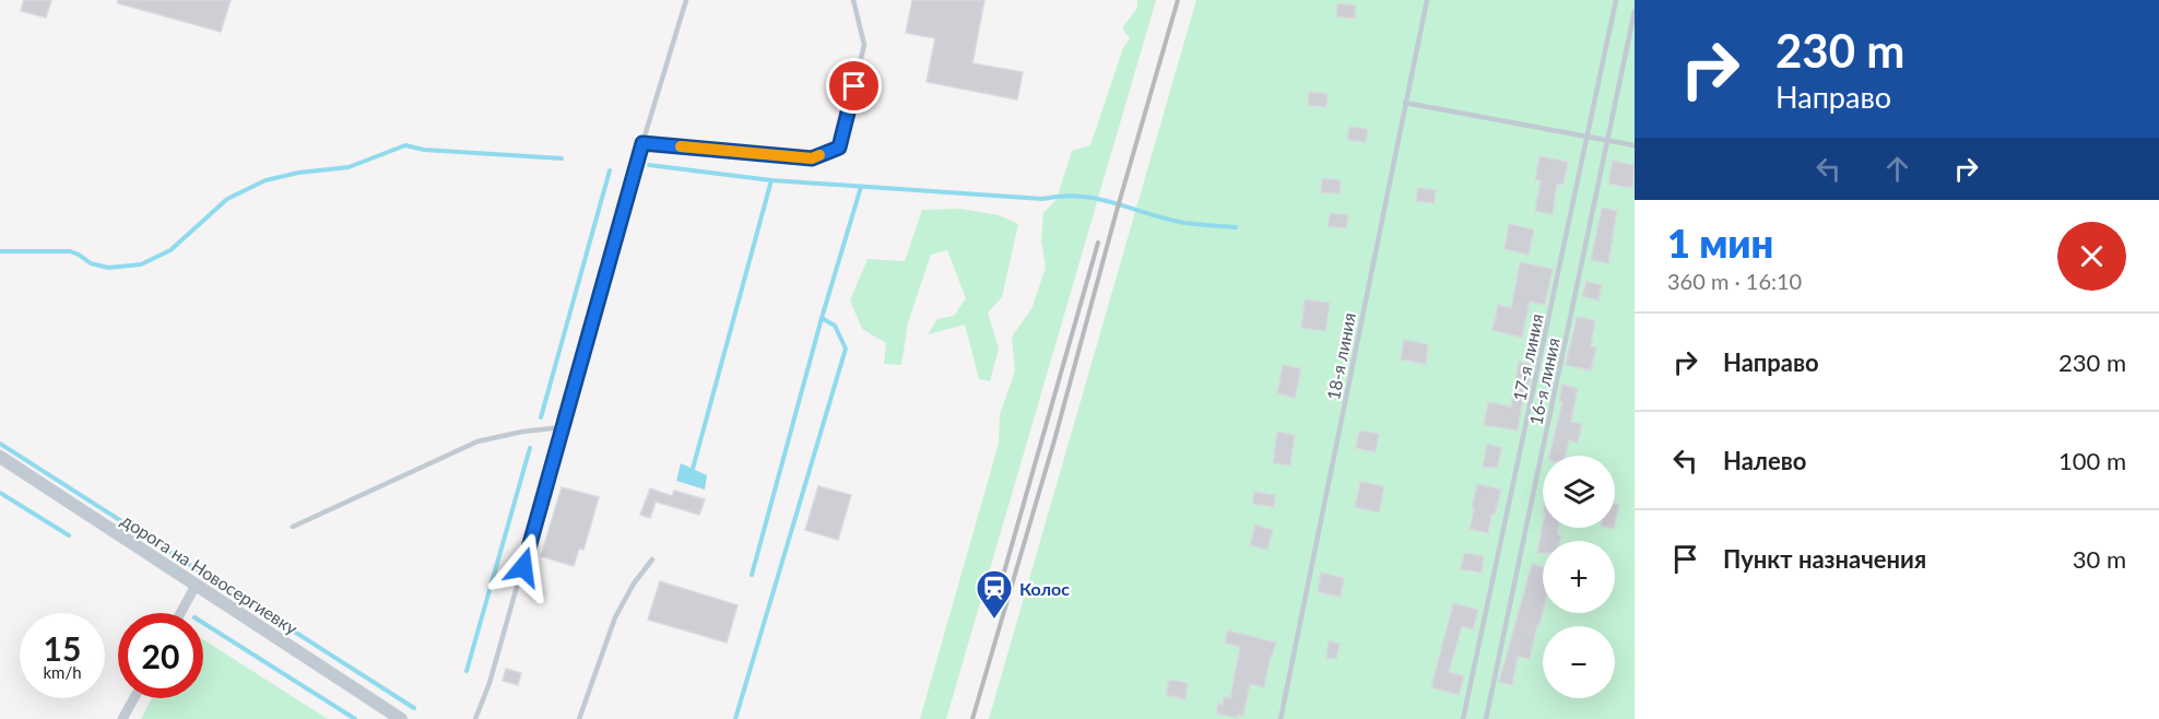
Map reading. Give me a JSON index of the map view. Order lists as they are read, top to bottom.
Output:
{
  "streets": {
    "street": ["дорога на Новосергиевку"],
    "lane": ["18-я линия", "17-я линия", "16-я линия"]
  },
  "places": {
    "station": ["Колос"]
  },
  "page": {
    "turn": ["230 m", "Направо"],
    "heading": ["1 мин", "360 m · 16:10"],
    "list": [
      {
        "name": "Направо",
        "value": "230 m"
      },
      {
        "name": "Налево",
        "value": "100 m"
      },
      {
        "name": "Пункт назначения",
        "value": "30 m"
      }
    ],
    "map_buttons": ["+", "−"],
    "speed": "15 km/h",
    "limit": "20"
  }
}
